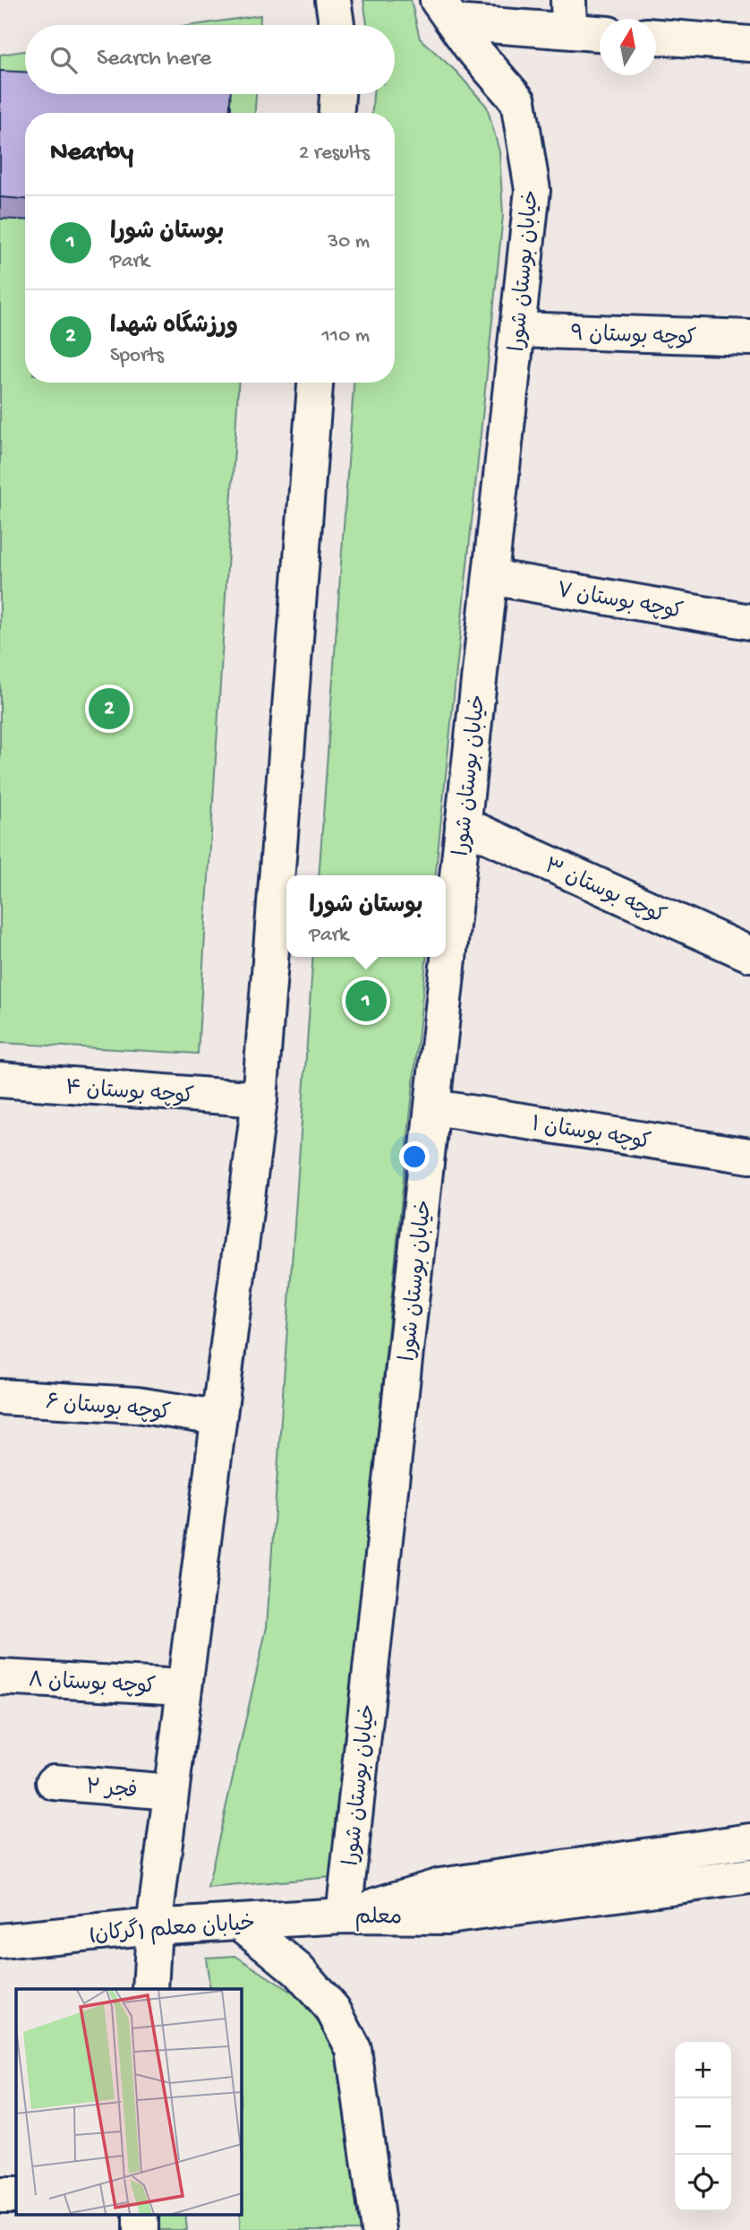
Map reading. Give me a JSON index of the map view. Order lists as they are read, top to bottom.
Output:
{
  "streets": {
    "main road": [
      "خیابان بوستان شورا",
      "کوچه بوستان ۹",
      "کوچه بوستان ۷",
      "کوچه بوستان ۳",
      "کوچه بوستان ۴",
      "کوچه بوستان ۱",
      "کوچه بوستان ۶",
      "کوچه بوستان ۸",
      "فجر ۲",
      "معلم",
      "خیابان معلم (گرکان)"
    ]
  },
  "crossings": [
    ["خیابان بوستان شورا", "کوچه بوستان ۹"],
    ["خیابان بوستان شورا", "کوچه بوستان ۷"],
    ["خیابان بوستان شورا", "کوچه بوستان ۳"],
    ["خیابان بوستان شورا", "کوچه بوستان ۱"],
    ["خیابان بوستان شورا", "معلم"],
    ["خیابان بوستان شورا", "خیابان معلم (گرکان)"],
    ["معلم", "خیابان معلم (گرکان)"]
  ],
  "north": "top",
  "page": {
    "search": "Search here",
    "heading": ["Nearby", "2 results"],
    "list": [
      {
        "mark": "1",
        "name": "بوستان شورا",
        "note": "Park",
        "value": "30 m"
      },
      {
        "mark": "2",
        "name": "ورزشگاه شهدا",
        "note": "Sports",
        "value": "110 m"
      }
    ],
    "pins": ["2", "1"],
    "popup": ["بوستان شورا", "Park"],
    "map_buttons": ["+", "−"]
  }
}
